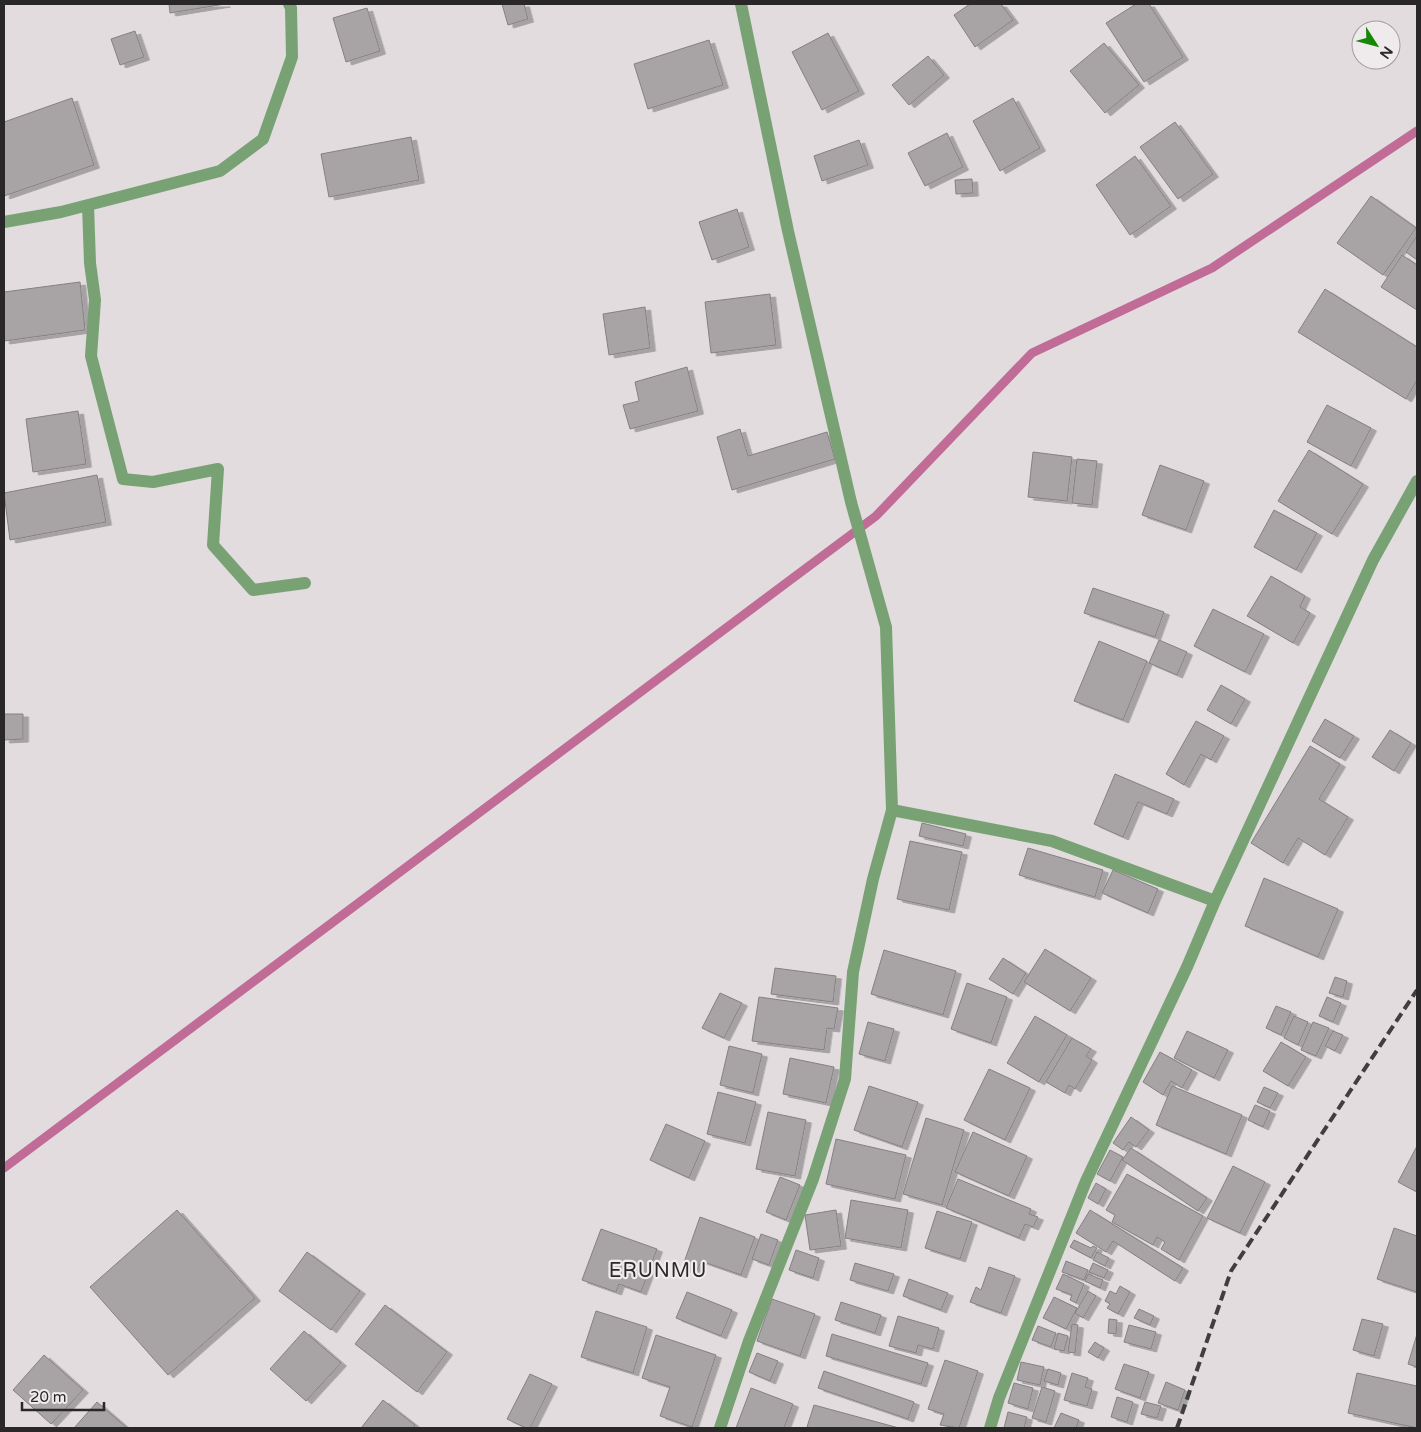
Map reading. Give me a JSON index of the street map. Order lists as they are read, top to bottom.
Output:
{
  "districts": ["ERUNMU"],
  "scale_bar": "20 m",
  "north": "bottom right"
}
